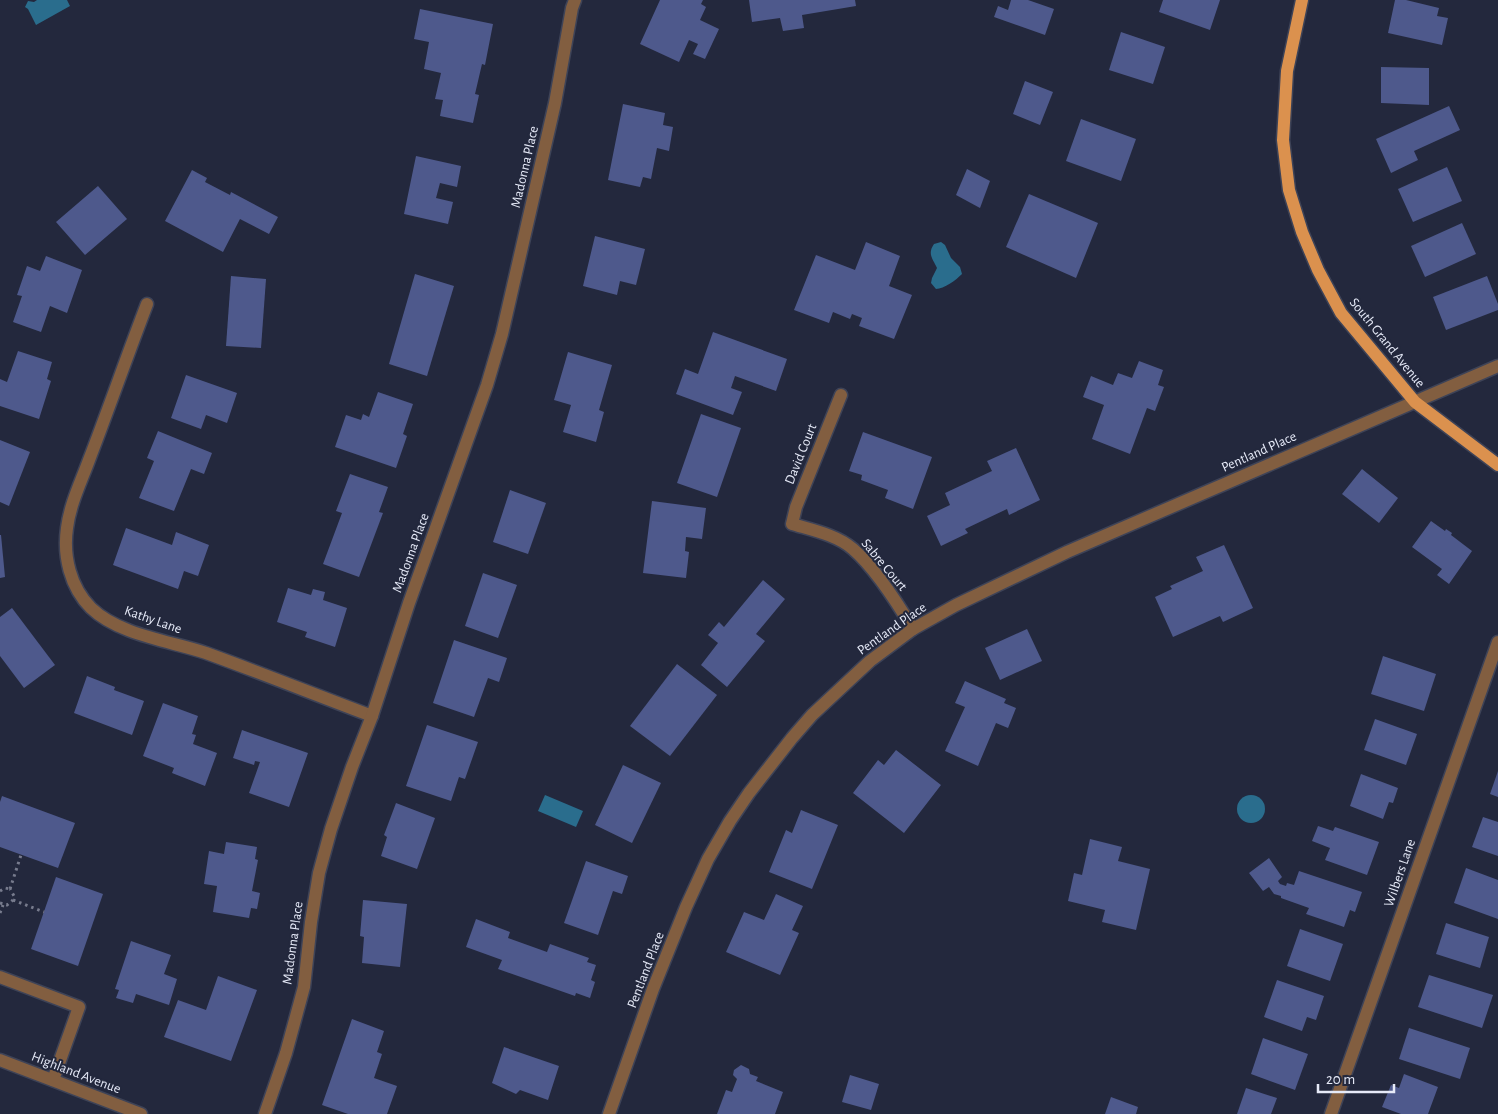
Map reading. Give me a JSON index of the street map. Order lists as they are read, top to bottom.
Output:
{
  "streets": {
    "main road": ["South Grand Avenue"],
    "street": [
      "Madonna Place",
      "Pentland Place",
      "David Court",
      "Sabre Court",
      "Kathy Lane",
      "Wilbers Lane",
      "Highland Avenue"
    ]
  },
  "crossings": [
    ["Madonna Place", "Kathy Lane"],
    ["South Grand Avenue", "Pentland Place"],
    ["Pentland Place", "Sabre Court"],
    ["David Court", "Sabre Court"]
  ],
  "scale_bar": "20 m"
}
